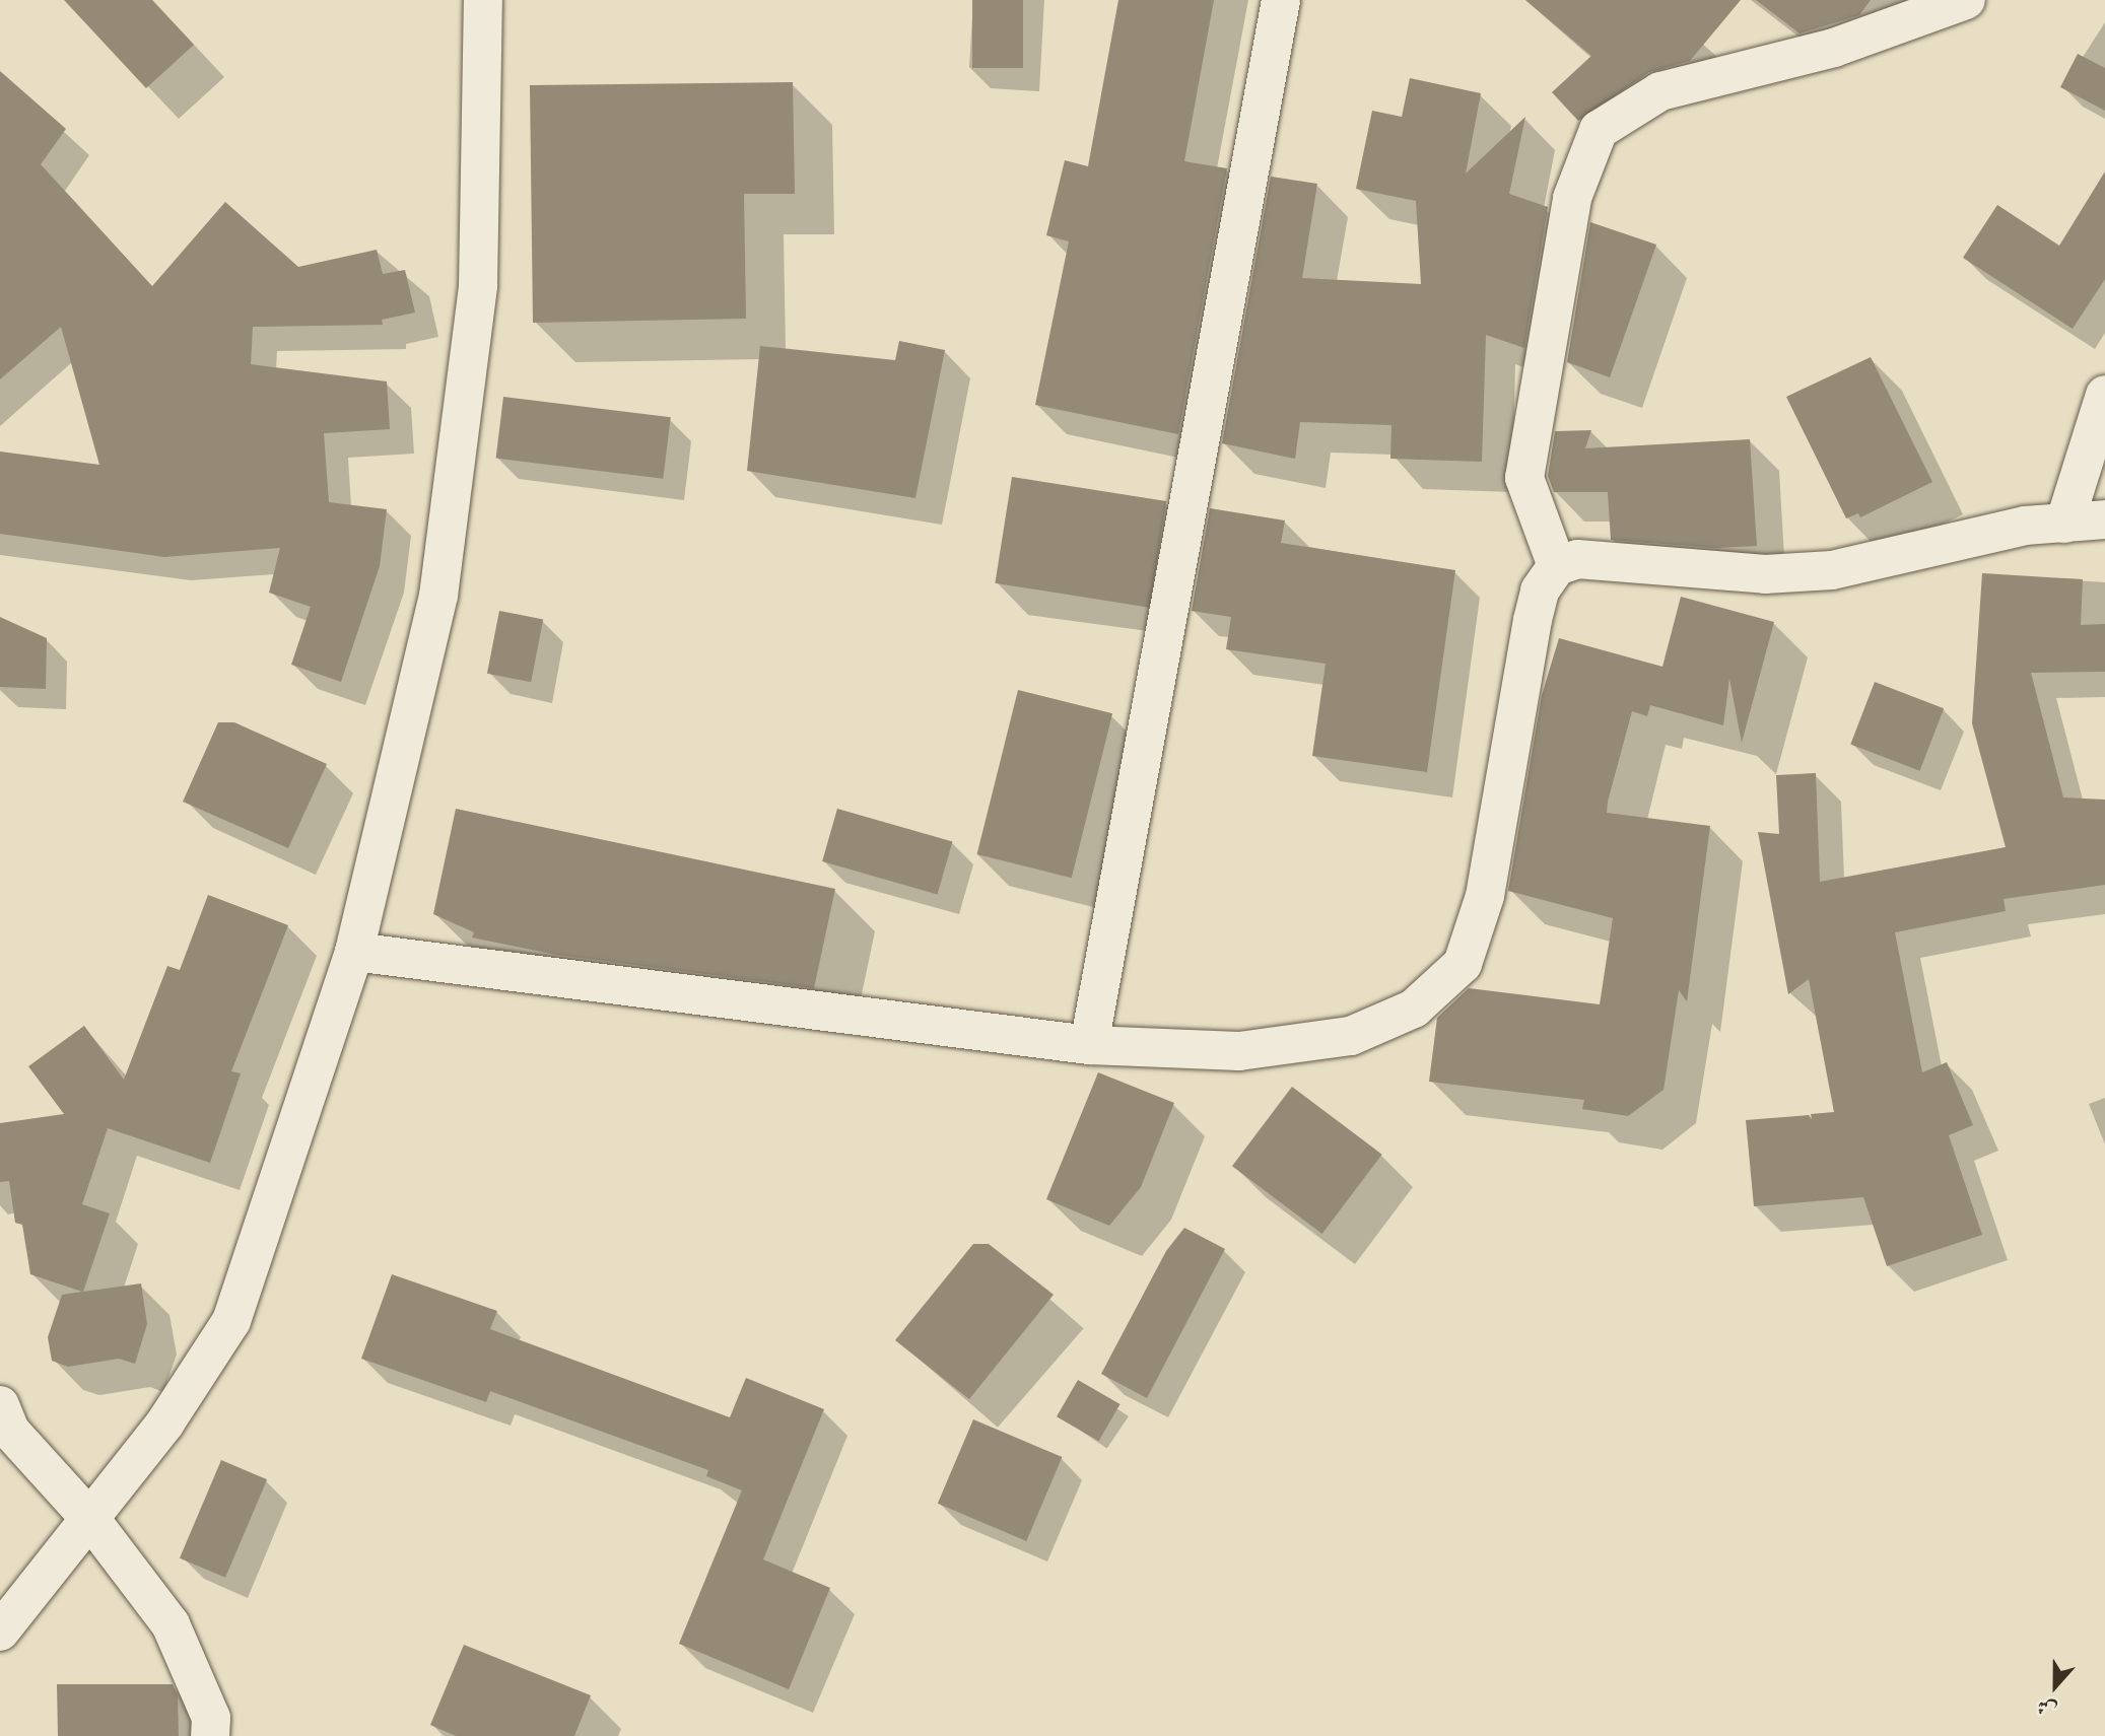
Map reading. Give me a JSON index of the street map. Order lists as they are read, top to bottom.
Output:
{
  "north": "bottom"
}
